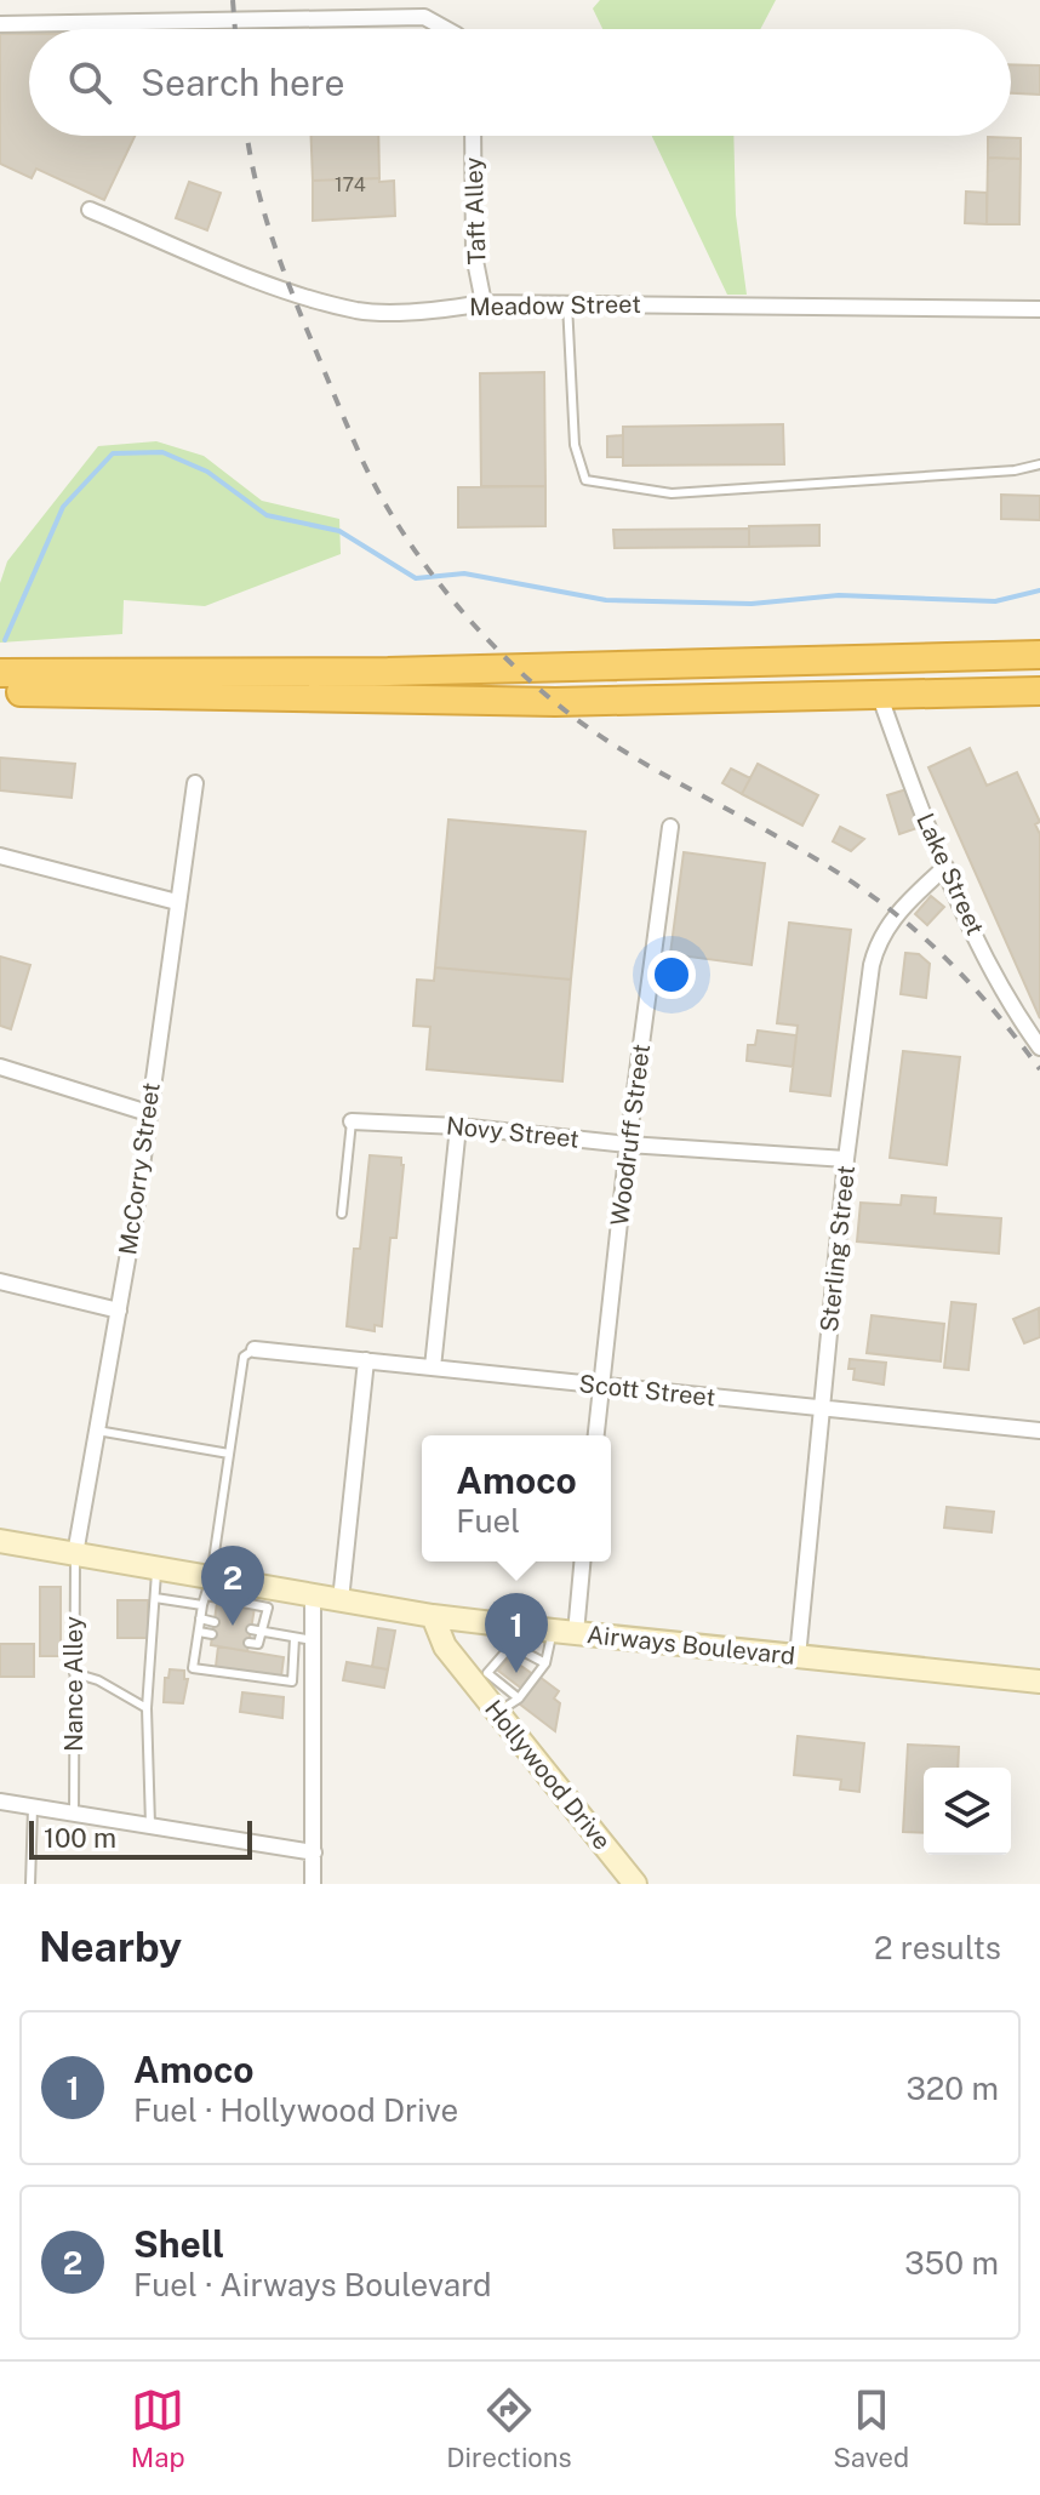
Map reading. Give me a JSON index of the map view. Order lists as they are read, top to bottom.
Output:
{
  "streets": {
    "main road": ["Airways Boulevard", "Hollywood Drive"],
    "street": [
      "Taft Alley",
      "Meadow Street",
      "Lake Street",
      "Novy Street",
      "Woodruff Street",
      "McCorry Street",
      "Sterling Street",
      "Scott Street"
    ],
    "lane": ["Nance Alley"]
  },
  "crossings": [
    ["Taft Alley", "Meadow Street"],
    ["Lake Street", "Sterling Street"],
    ["Novy Street", "Woodruff Street"],
    ["Novy Street", "Sterling Street"],
    ["Woodruff Street", "Scott Street"],
    ["McCorry Street", "Airways Boulevard"],
    ["McCorry Street", "Nance Alley"],
    ["Sterling Street", "Scott Street"],
    ["Sterling Street", "Airways Boulevard"],
    ["Airways Boulevard", "Nance Alley"],
    ["Airways Boulevard", "Hollywood Drive"]
  ],
  "house_numbers": ["174"],
  "scale_bar": "100 m",
  "page": {
    "search": "Search here",
    "popup": ["Amoco", "Fuel"],
    "pins": ["2", "1"],
    "scale": "100 m",
    "heading": ["Nearby", "2 results"],
    "list": [
      {
        "mark": "1",
        "name": "Amoco",
        "note": "Fuel · Hollywood Drive",
        "value": "320 m"
      },
      {
        "mark": "2",
        "name": "Shell",
        "note": "Fuel · Airways Boulevard",
        "value": "350 m"
      }
    ],
    "nav": ["Map", "Directions", "Saved"]
  }
}
